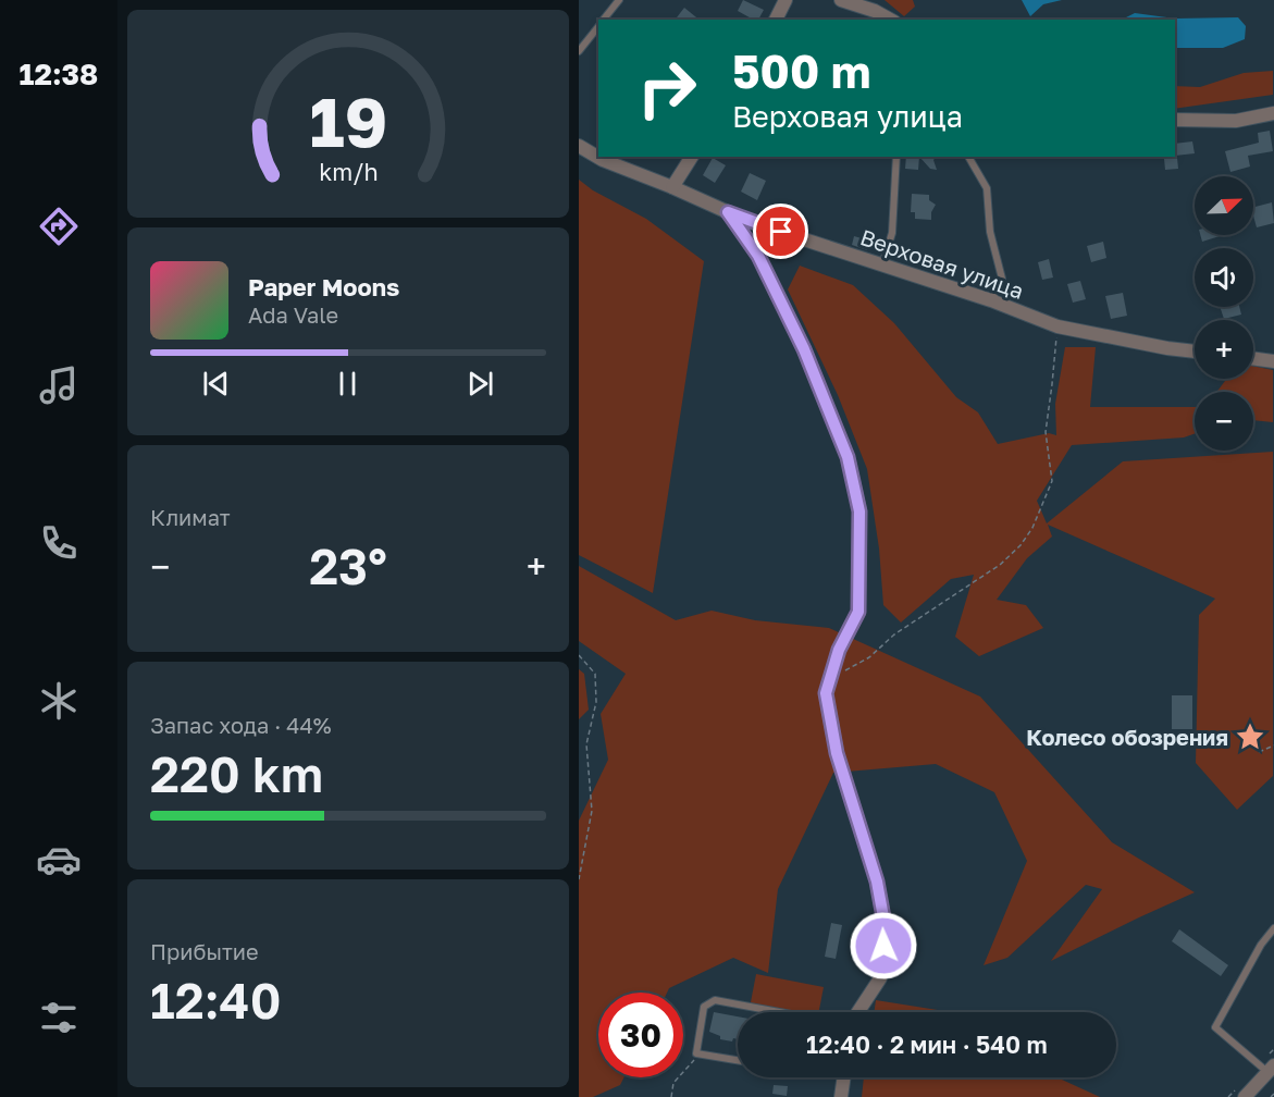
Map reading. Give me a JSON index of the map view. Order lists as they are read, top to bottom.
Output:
{
  "streets": {
    "street": ["Верховая улица"]
  },
  "places": {
    "place": ["Колесо обозрения"]
  },
  "north": "top right",
  "page": {
    "tabs": "12:38",
    "turn": ["500 m", "Верховая улица"],
    "map_buttons": ["+", "−"],
    "song": ["Paper Moons", "Ada Vale"],
    "tile": [
      "Климат",
      ["Запас хода · 44%", "220 km"],
      ["Прибытие", "12:40"]
    ],
    "heat": ["−", "23°", "+"],
    "limit": "30",
    "trip": "12:40 · 2 мин · 540 m",
    "gauge": ["19", "km/h"]
  }
}
